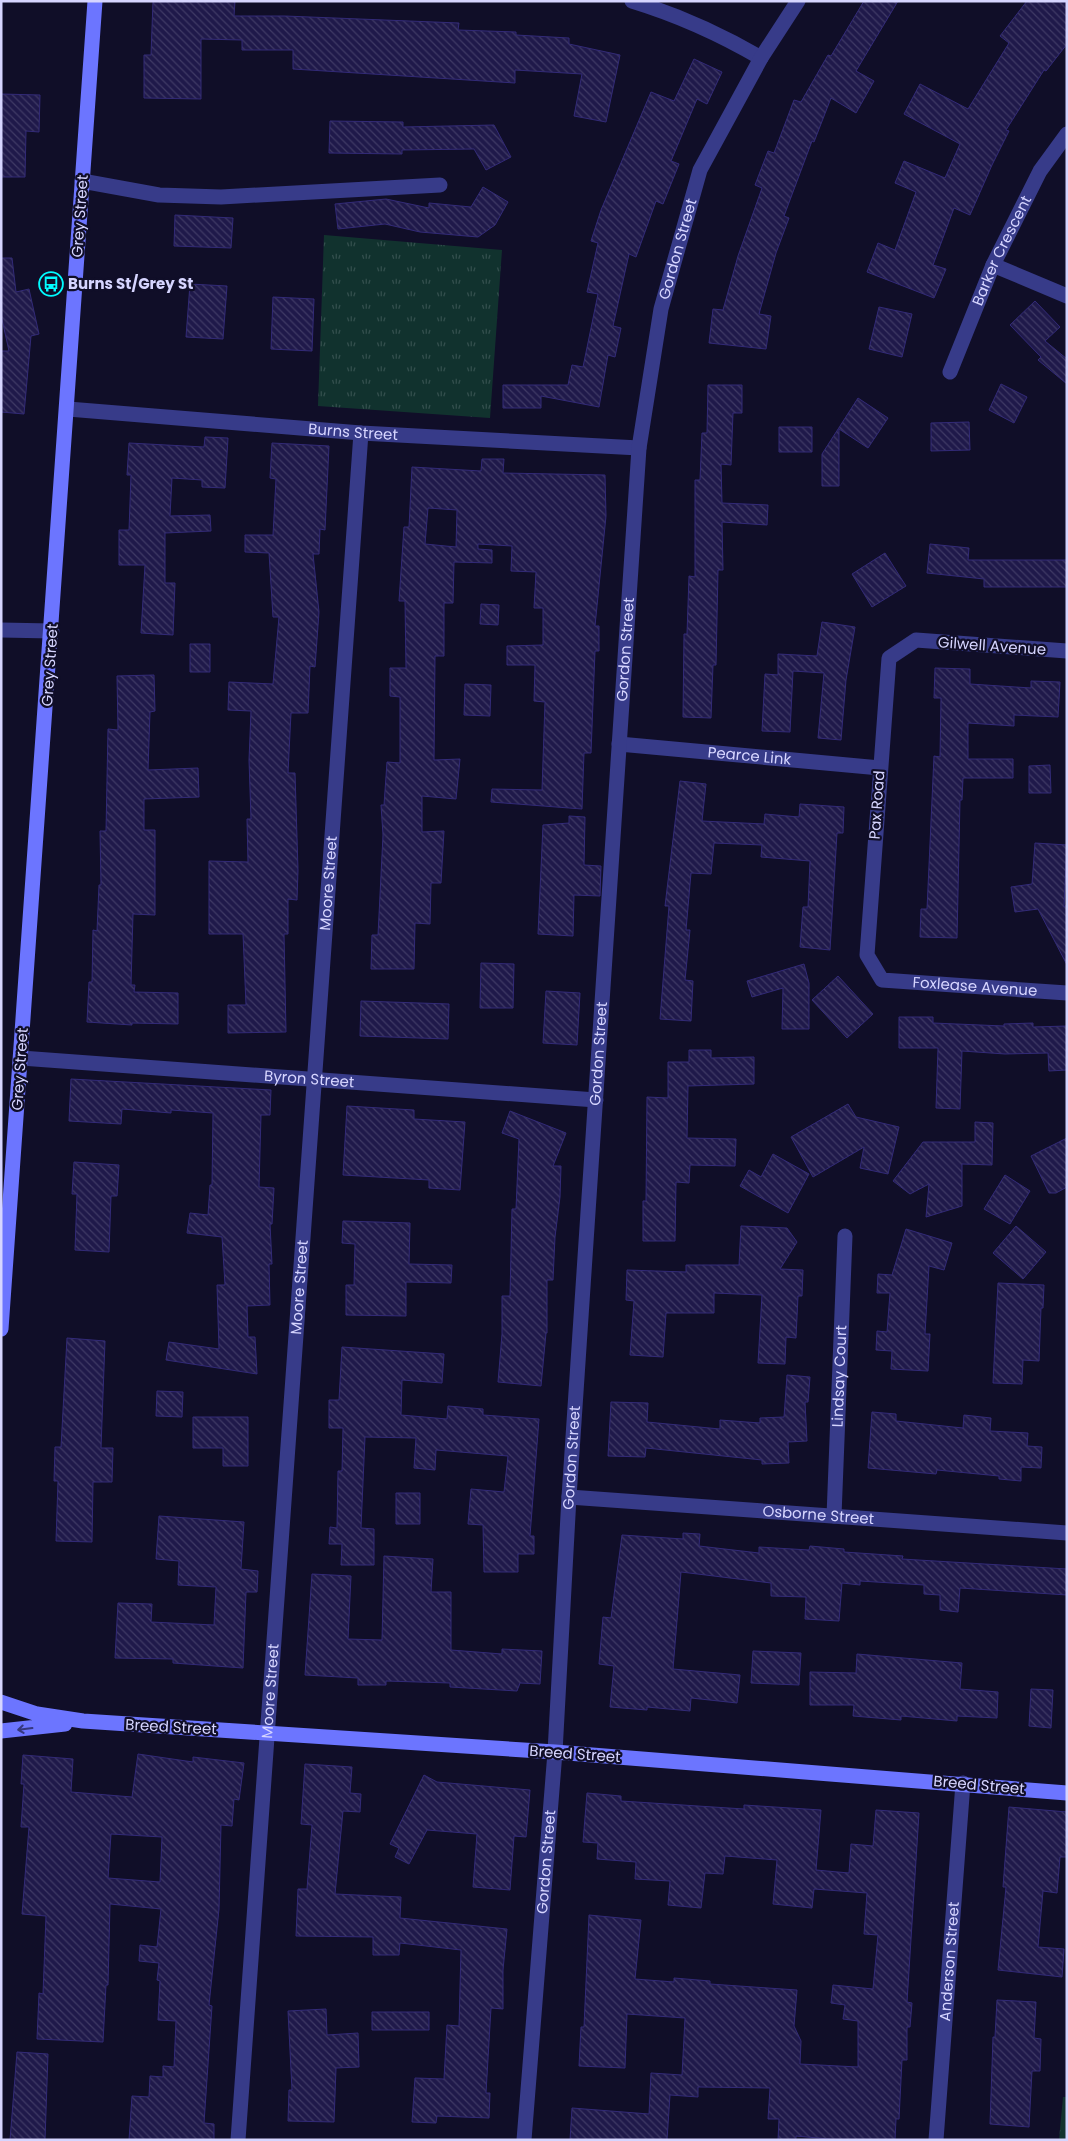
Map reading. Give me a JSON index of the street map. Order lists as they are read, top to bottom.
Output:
{
  "streets": {
    "main road": ["Grey Street", "Breed Street"],
    "street": [
      "Gordon Street",
      "Barker Crescent",
      "Burns Street",
      "Gilwell Avenue",
      "Pearce Link",
      "Pax Road",
      "Moore Street",
      "Foxlease Avenue",
      "Byron Street",
      "Lindsay Court",
      "Osborne Street",
      "Anderson Street"
    ]
  },
  "crossings": [
    ["Grey Street", "Burns Street"],
    ["Grey Street", "Byron Street"],
    ["Gordon Street", "Burns Street"],
    ["Gordon Street", "Pearce Link"],
    ["Gordon Street", "Byron Street"],
    ["Gordon Street", "Osborne Street"],
    ["Gordon Street", "Breed Street"],
    ["Burns Street", "Moore Street"],
    ["Gilwell Avenue", "Pax Road"],
    ["Pearce Link", "Pax Road"],
    ["Pax Road", "Foxlease Avenue"],
    ["Moore Street", "Byron Street"],
    ["Moore Street", "Breed Street"],
    ["Lindsay Court", "Osborne Street"],
    ["Breed Street", "Anderson Street"]
  ],
  "places": {
    "bus stop": ["Burns St/Grey St"]
  }
}
